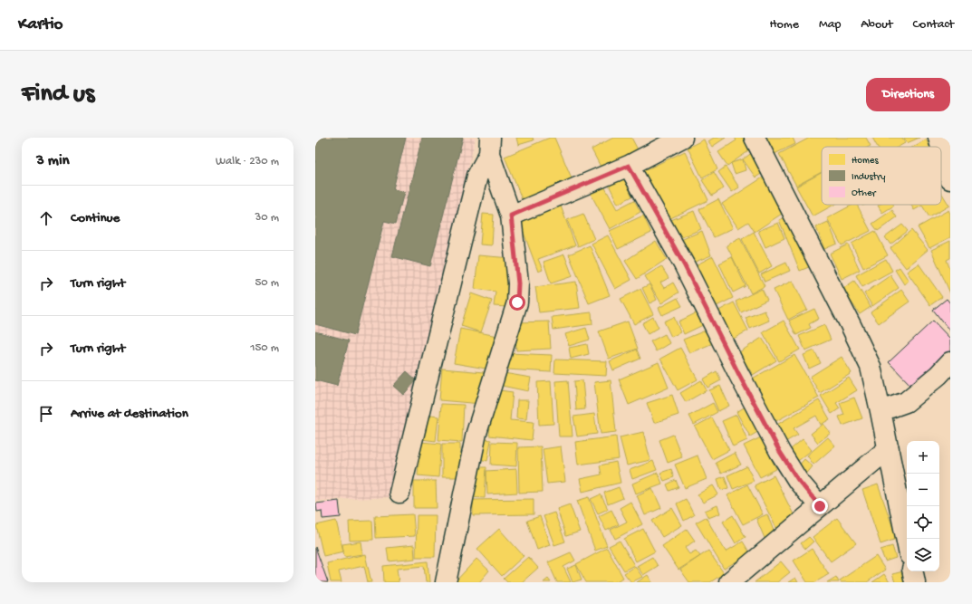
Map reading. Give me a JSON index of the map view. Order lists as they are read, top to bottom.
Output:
{
  "legend": ["Homes", "Industry", "Other"],
  "page": {
    "header": "Kartio",
    "nav": [
      "Home",
      "Map",
      "About",
      "Contact"
    ],
    "buttons": "Directions",
    "title": "Find us",
    "heading": ["3 min", "Walk · 230 m"],
    "list": [
      ["Continue", "30 m"],
      ["Turn right", "50 m"],
      ["Turn right", "150 m"],
      "Arrive at destination"
    ],
    "map_buttons": ["+", "−"]
  }
}
